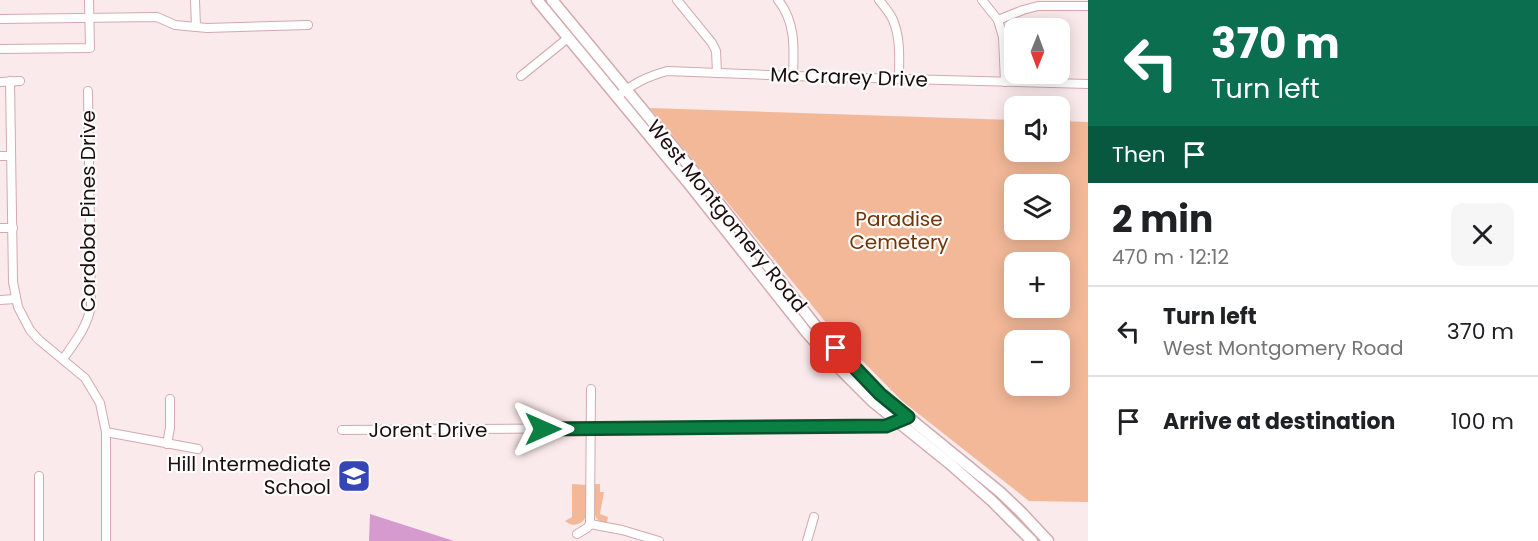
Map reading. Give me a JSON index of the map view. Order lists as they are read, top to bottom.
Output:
{
  "streets": {
    "main road": ["West Montgomery Road"],
    "street": ["Mc Crarey Drive", "Cordoba Pines Drive", "Jorent Drive"]
  },
  "crossings": [
    ["Mc Crarey Drive", "West Montgomery Road"],
    ["West Montgomery Road", "Jorent Drive"]
  ],
  "parks": ["Paradise Cemetery"],
  "places": {
    "school or university": ["Hill Intermediate School"]
  },
  "north": "bottom",
  "page": {
    "turn": ["370 m", "Turn left"],
    "map_buttons": ["+", "−"],
    "then": "Then",
    "heading": ["2 min", "470 m · 12:12"],
    "list": [
      {
        "name": "Turn left",
        "note": "West Montgomery Road",
        "value": "370 m"
      },
      {
        "name": "Arrive at destination",
        "value": "100 m"
      }
    ]
  }
}
